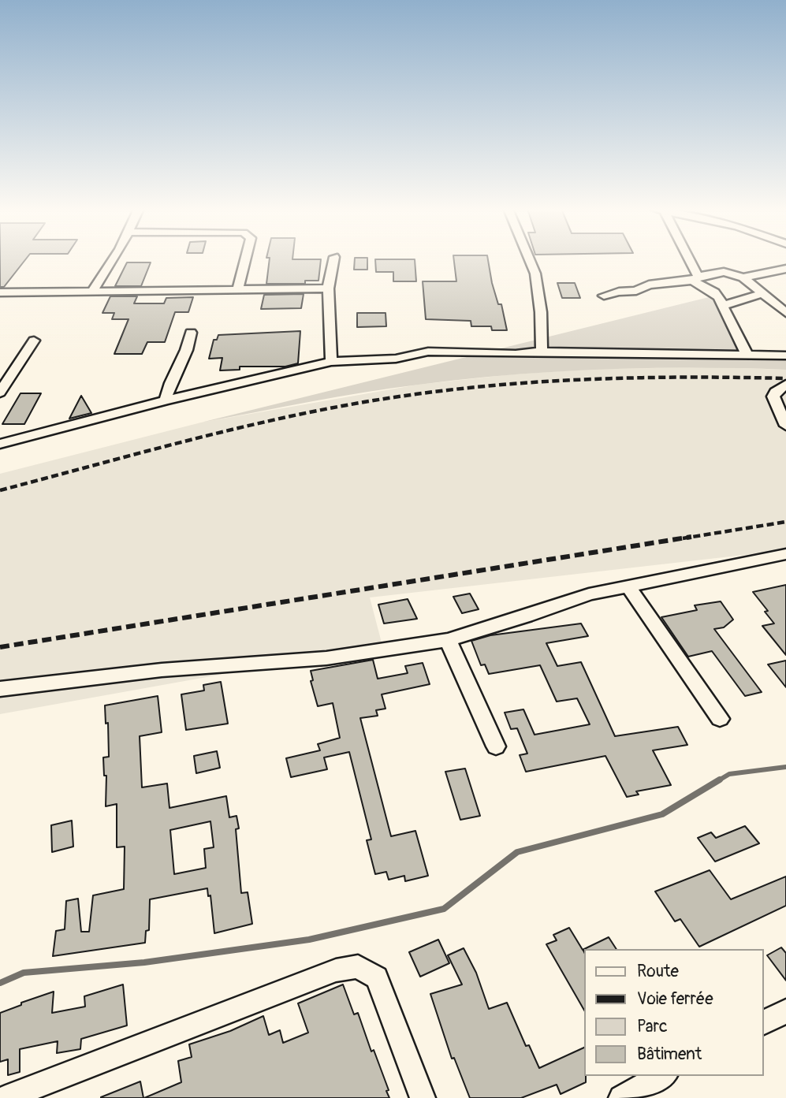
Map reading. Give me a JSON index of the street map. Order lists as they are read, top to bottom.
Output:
{
  "legend": [
    "Route",
    "Voie ferrée",
    "Parc",
    "Bâtiment"
  ]
}
